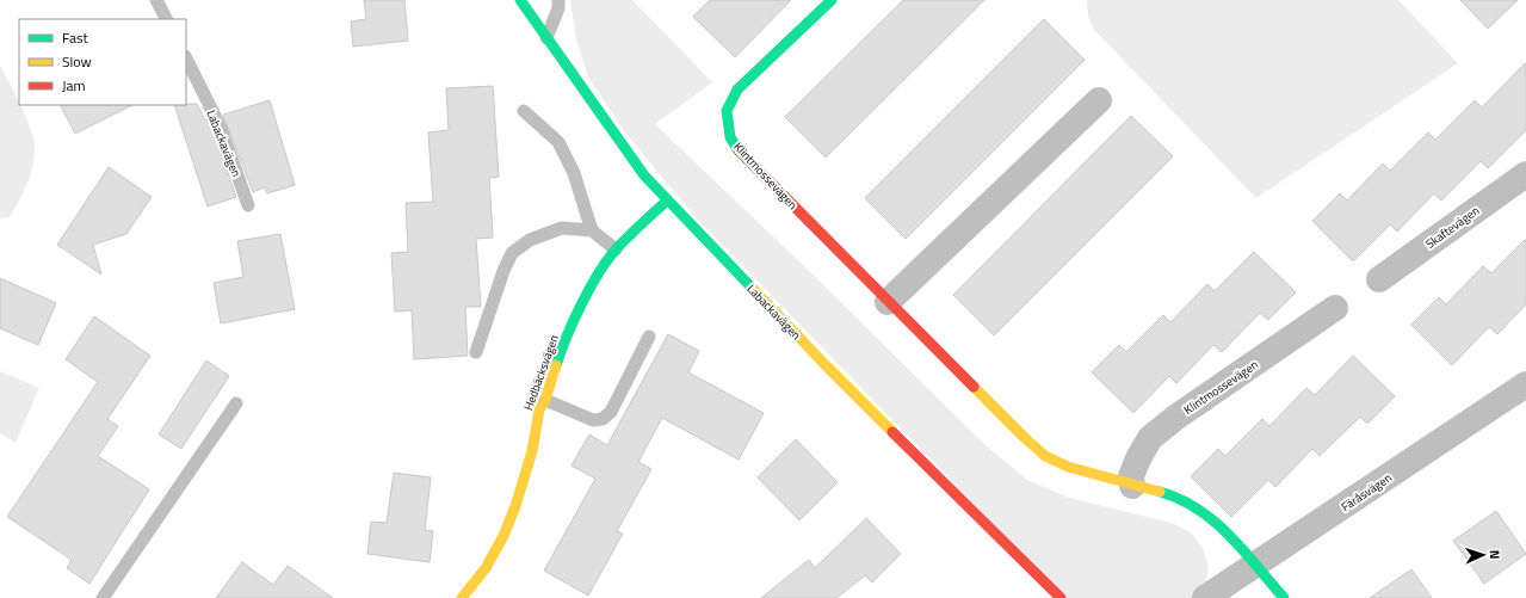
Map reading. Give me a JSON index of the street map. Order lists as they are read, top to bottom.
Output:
{
  "streets": {
    "street": [
      "Labackavägen",
      "Klintmossevägen",
      "Skaftevägen",
      "Hedbäcksvägen",
      "Färåsvägen"
    ]
  },
  "crossings": [
    ["Labackavägen", "Hedbäcksvägen"],
    ["Klintmossevägen", "Färåsvägen"]
  ],
  "legend": ["Fast", "Slow", "Jam"],
  "north": "right"
}
